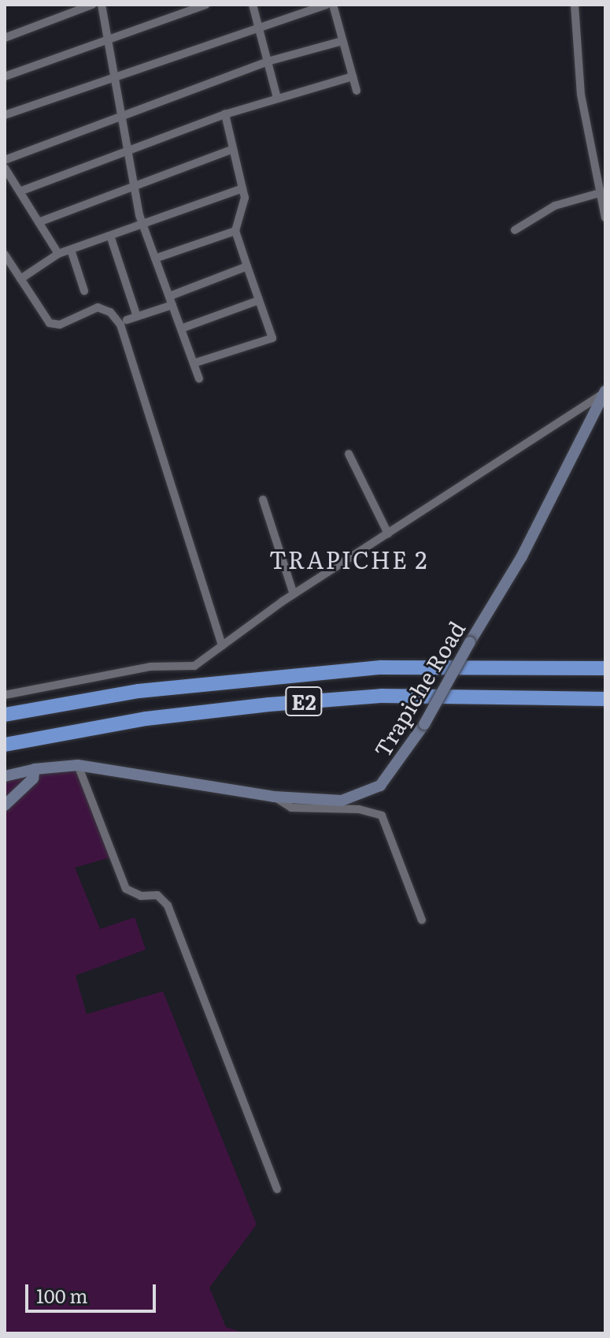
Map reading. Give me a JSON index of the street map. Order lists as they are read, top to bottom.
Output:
{
  "streets": {
    "highway": ["E2"],
    "street": ["Trapiche Road"]
  },
  "districts": ["TRAPICHE 2"],
  "scale_bar": "100 m"
}
